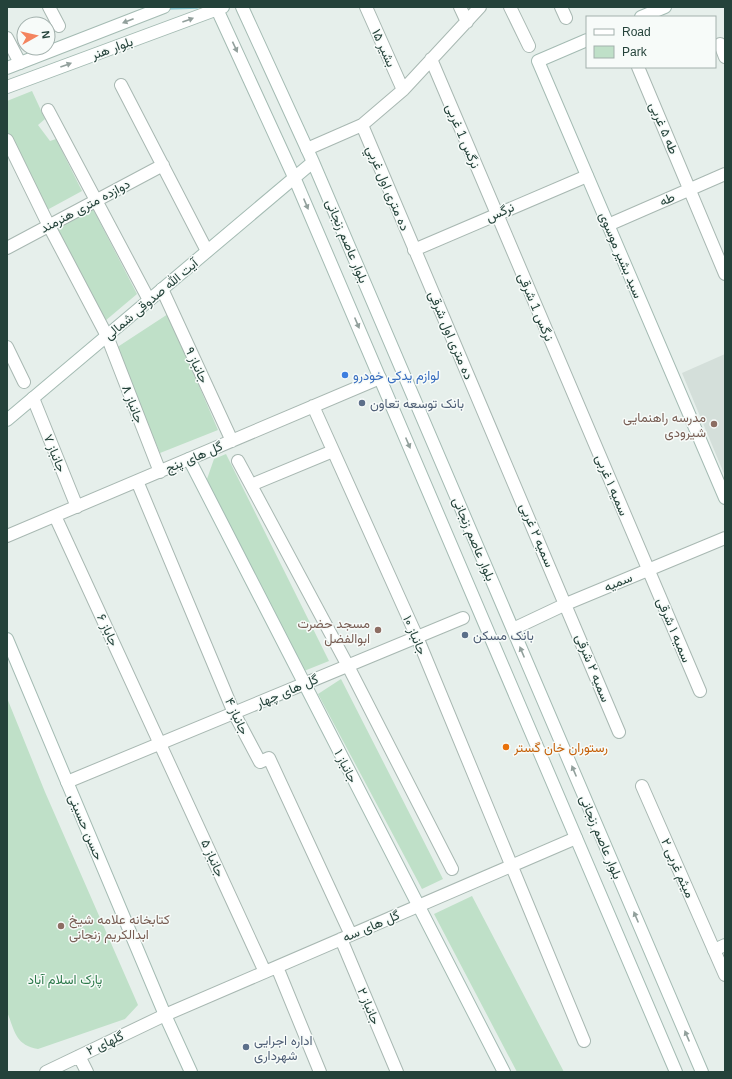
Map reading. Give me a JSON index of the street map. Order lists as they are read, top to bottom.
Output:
{
  "streets": {
    "street": [
      "بلوار هنر",
      "بشیر ۱۵",
      "طه ۵ غربی",
      "نرگس 1 غربی",
      "ده متری اول غربي",
      "طه",
      "دوازده متری هنرمند",
      "نرگس",
      "بلوار عاصم زنجانی",
      "سید بشیر موسوی",
      "آیت الله صدوقی شمالی",
      "نرگس 1 شرقی",
      "ده متری اول شرقی",
      "جانباز ۹",
      "جانباز ۸",
      "جانباز ۷",
      "گل های پنج",
      "سمیه ۱ غربی",
      "سمیه ۲ غربی",
      "سمیه",
      "جاباز ۶",
      "سمیه ۱ شرقی",
      "جانباز ۱۰",
      "سمیه ۲ شرقی",
      "گل های چهار",
      "جانباز ۴",
      "جانباز ۱",
      "حسن حسینی",
      "جانباز ۵",
      "میثم غربی ۲",
      "گل های سه",
      "جانباز ۲",
      "گلهای ۲"
    ]
  },
  "crossings": [
    ["بلوار هنر", "بلوار عاصم زنجانی"],
    ["طه ۵ غربی", "طه"],
    ["نرگس 1 غربی", "نرگس"],
    ["نرگس 1 غربی", "نرگس 1 شرقی"],
    ["ده متری اول غربي", "نرگس"],
    ["ده متری اول غربي", "ده متری اول شرقی"],
    ["طه", "سید بشیر موسوی"],
    ["دوازده متری هنرمند", "جانباز ۸"],
    ["نرگس", "سید بشیر موسوی"],
    ["نرگس", "نرگس 1 شرقی"],
    ["نرگس", "ده متری اول شرقی"],
    ["بلوار عاصم زنجانی", "آیت الله صدوقی شمالی"],
    ["بلوار عاصم زنجانی", "گل های پنج"],
    ["بلوار عاصم زنجانی", "سمیه"],
    ["بلوار عاصم زنجانی", "گل های سه"],
    ["آیت الله صدوقی شمالی", "جانباز ۹"],
    ["آیت الله صدوقی شمالی", "جانباز ۸"],
    ["آیت الله صدوقی شمالی", "جانباز ۷"],
    ["نرگس 1 شرقی", "سمیه ۱ غربی"],
    ["ده متری اول شرقی", "سمیه ۲ غربی"],
    ["جانباز ۹", "گل های پنج"],
    ["جانباز ۸", "گل های پنج"],
    ["جانباز ۷", "گل های پنج"],
    ["گل های پنج", "جاباز ۶"],
    ["گل های پنج", "جانباز ۱۰"],
    ["گل های پنج", "جانباز ۴"],
    ["گل های پنج", "جانباز ۱"],
    ["سمیه ۱ غربی", "سمیه"],
    ["سمیه ۱ غربی", "سمیه ۱ شرقی"],
    ["سمیه ۲ غربی", "سمیه"],
    ["سمیه ۲ غربی", "سمیه ۲ شرقی"],
    ["سمیه", "سمیه ۱ شرقی"],
    ["سمیه", "سمیه ۲ شرقی"],
    ["جاباز ۶", "گل های چهار"],
    ["جاباز ۶", "جانباز ۵"],
    ["جانباز ۱۰", "گل های چهار"],
    ["جانباز ۱۰", "گل های سه"],
    ["گل های چهار", "جانباز ۴"],
    ["گل های چهار", "جانباز ۱"],
    ["گل های چهار", "حسن حسینی"],
    ["گل های چهار", "جانباز ۵"],
    ["جانباز ۴", "گل های سه"],
    ["جانباز ۴", "جانباز ۲"],
    ["جانباز ۱", "گل های سه"],
    ["حسن حسینی", "گل های سه"],
    ["حسن حسینی", "گلهای ۲"],
    ["جانباز ۵", "گل های سه"],
    ["گل های سه", "جانباز ۲"],
    ["گل های سه", "گلهای ۲"]
  ],
  "parks": ["پارک اسلام آباد"],
  "places": [
    "لوازم یدکی خودرو",
    "بانک توسعه تعاون",
    "مدرسه راهنمایی شیرودی",
    "مسجد حضرت ابوالفضل",
    "بانک مسکن",
    "رستوران خان گستر",
    "کتابخانه علامه شیخ ابدالکریم زنجانی",
    "اداره اجرایی شهرداری"
  ],
  "legend": ["Road", "Park"],
  "north": "right"
}
